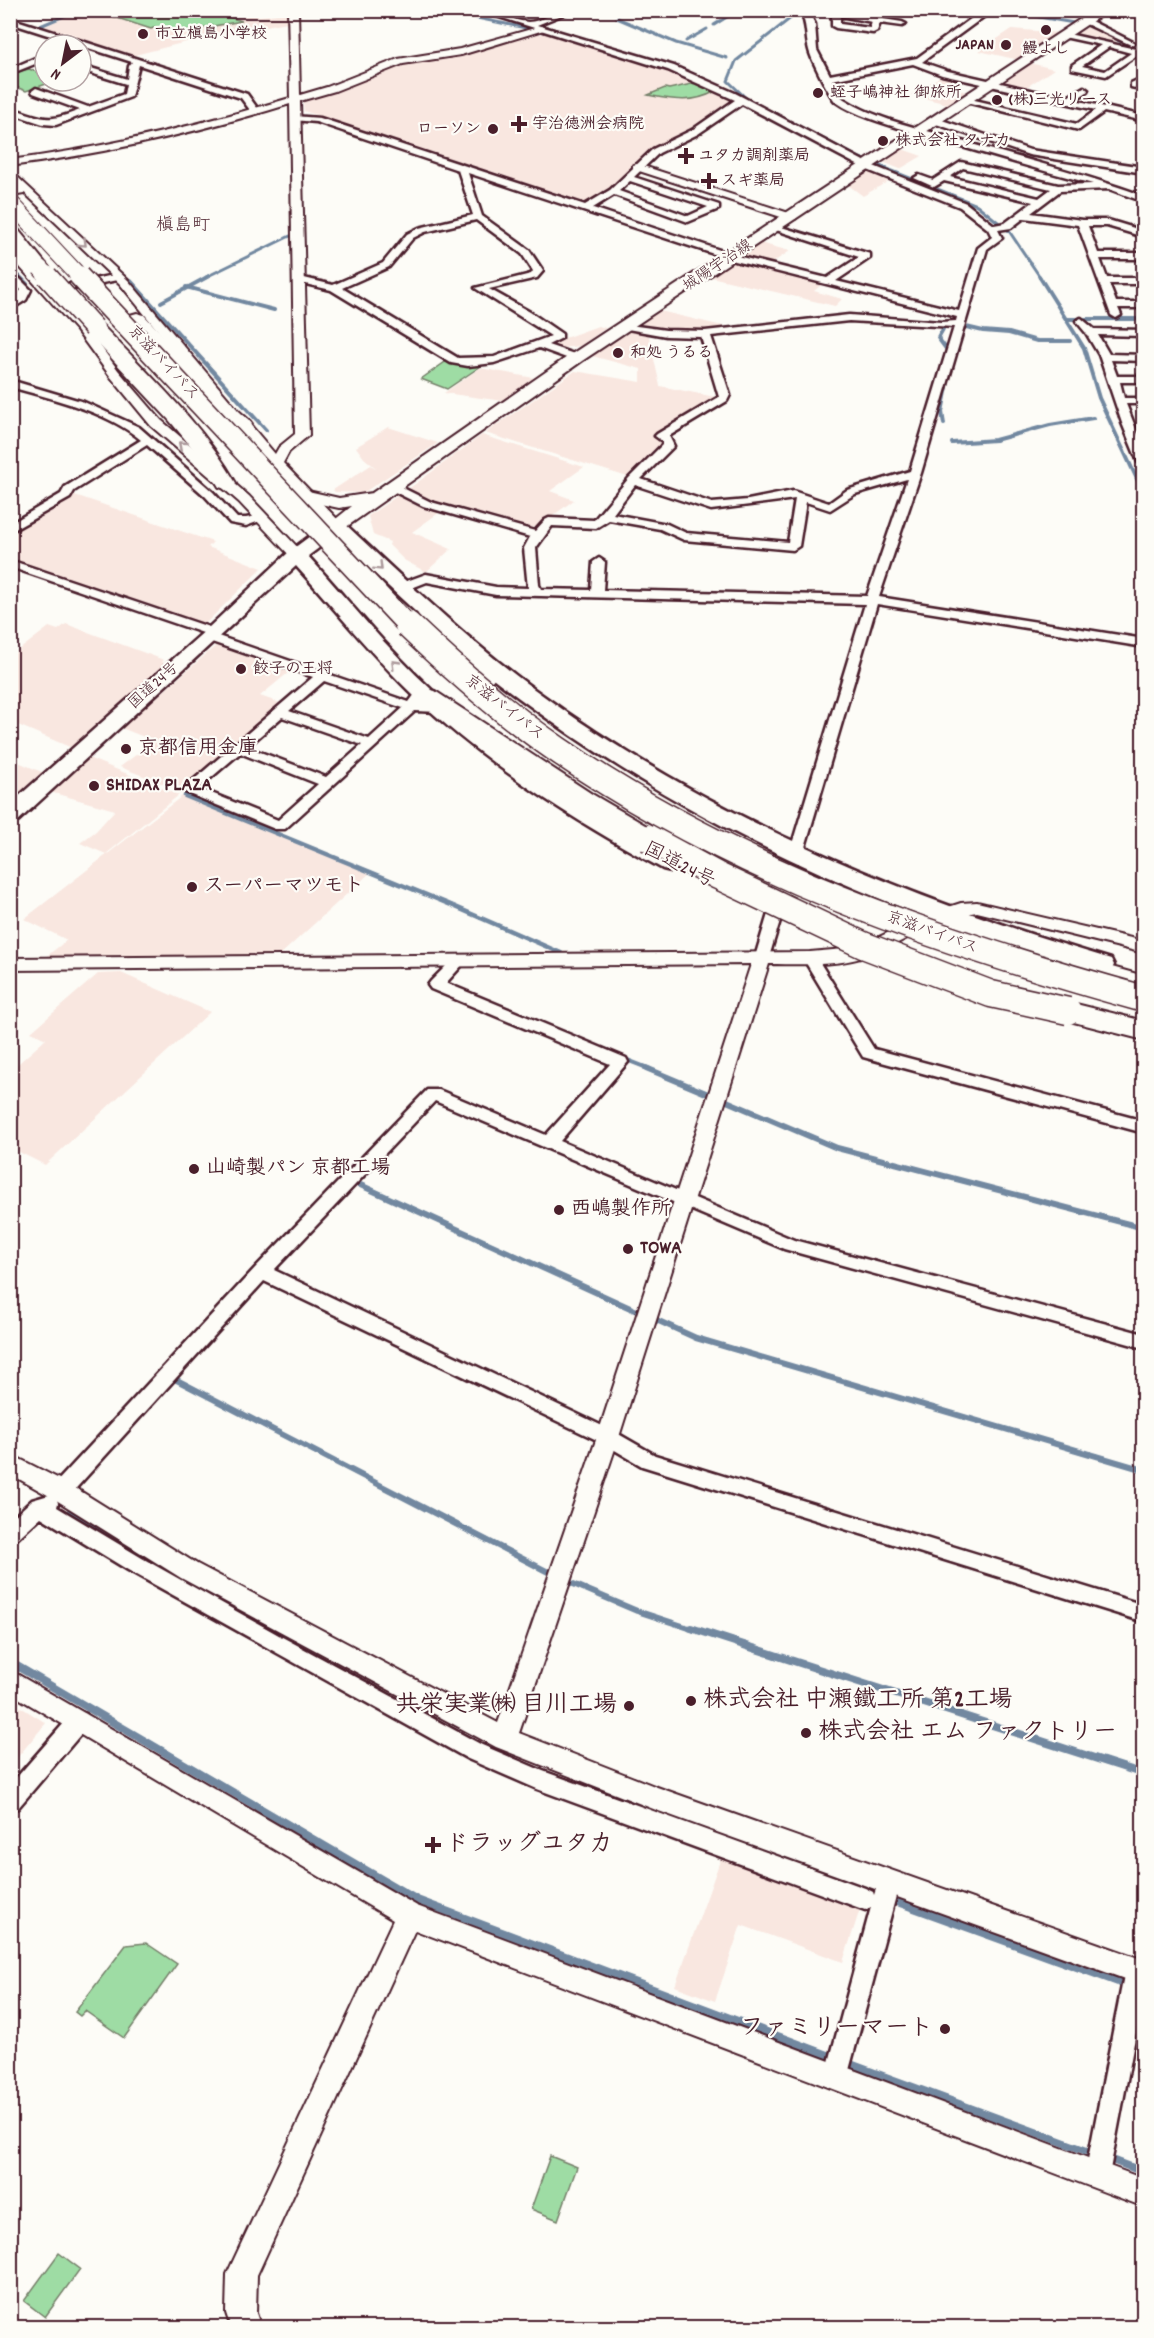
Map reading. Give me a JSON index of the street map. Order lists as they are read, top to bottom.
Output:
{
  "streets": {
    "highway": ["京滋バイパス", "国道24号"],
    "main road": ["城陽宇治線"]
  },
  "crossings": [
    ["城陽宇治線", "国道24号"]
  ],
  "districts": ["槇島町"],
  "places": {
    "other": [
      "鰻よし",
      "市立槇島小学校",
      "JAPAN",
      "蛭子嶋神社 御旅所",
      "(株)三光リース",
      "ローソン",
      "株式会社 タナカ",
      "和処 うるる",
      "餃子の王将",
      "京都信用金庫",
      "SHIDAX PLAZA",
      "スーパーマツモト",
      "山崎製パン 京都工場",
      "西嶋製作所",
      "TOWA",
      "株式会社 中瀬鐵工所 第2工場",
      "共栄実業㈱ 目川工場",
      "株式会社 エム ファクトリー",
      "ファミリーマート"
    ],
    "health": [
      "宇治徳洲会病院",
      "ユタカ調剤薬局",
      "スギ薬局",
      "ドラッグユタカ"
    ]
  },
  "north": "bottom left"
}
